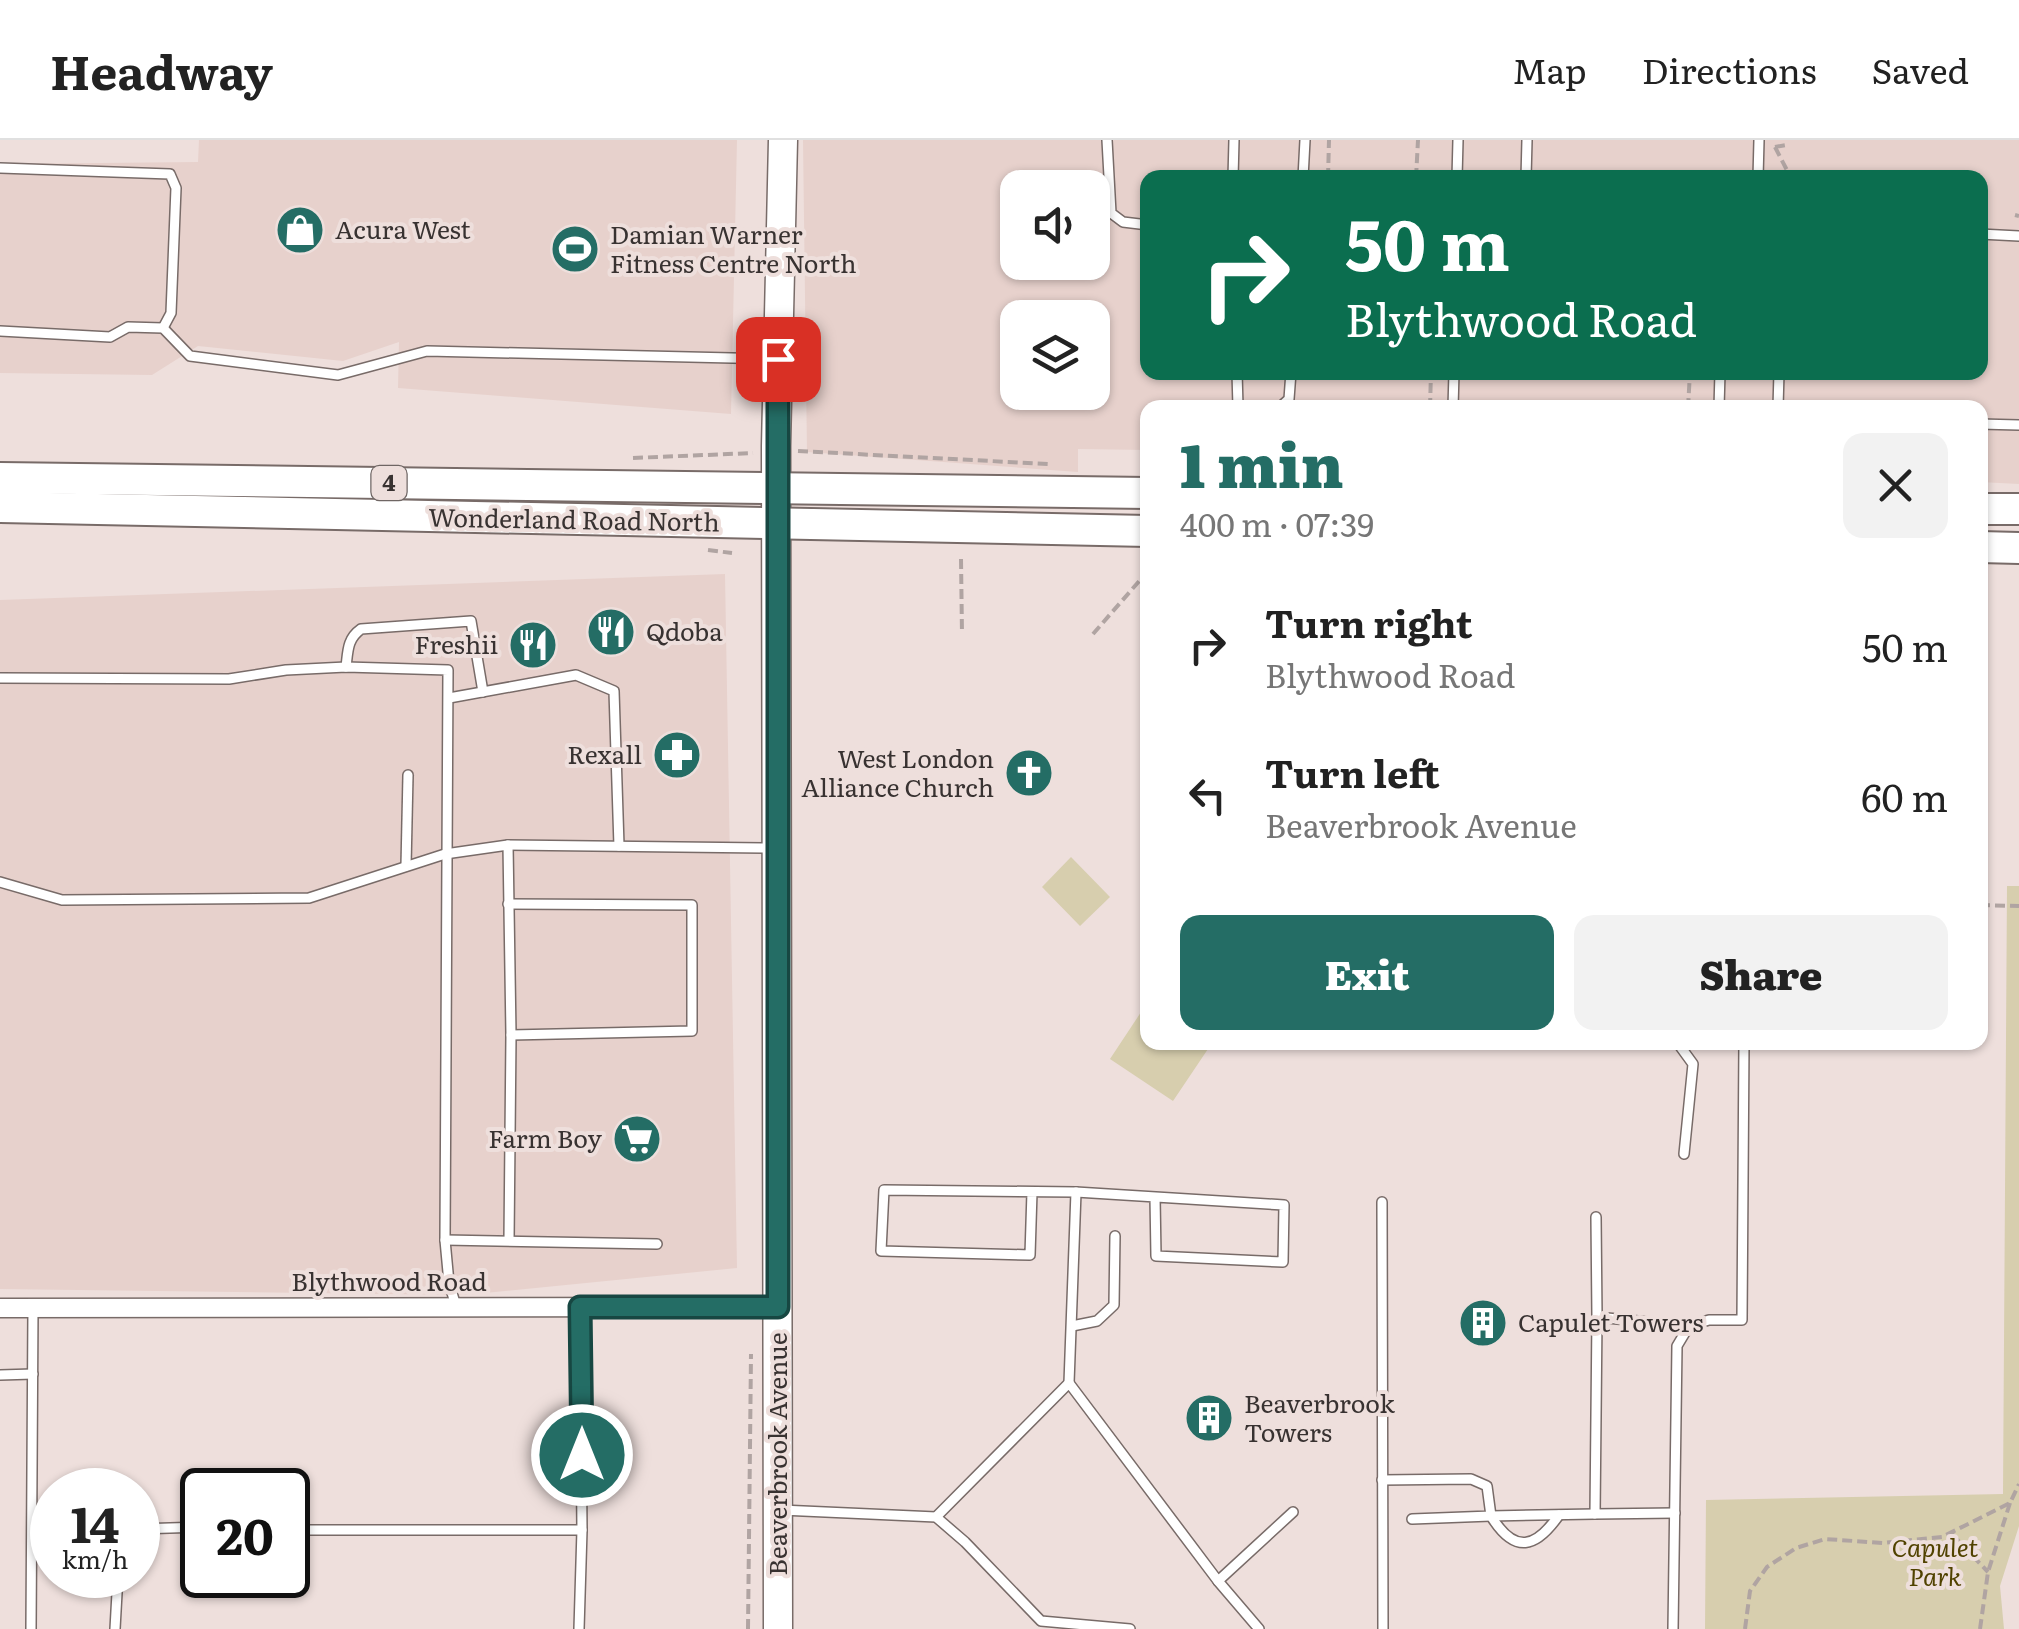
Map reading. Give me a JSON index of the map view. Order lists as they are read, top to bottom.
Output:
{
  "streets": {
    "main road": ["4", "Wonderland Road North"],
    "street": ["Blythwood Road", "Beaverbrook Avenue"]
  },
  "crossings": [
    ["Wonderland Road North", "Beaverbrook Avenue"],
    ["Blythwood Road", "Beaverbrook Avenue"]
  ],
  "parks": ["Capulet Park"],
  "places": {
    "shop": ["Acura West"],
    "sports": ["Damian Warner Fitness Centre North"],
    "restaurant": ["Qdoba", "Freshii"],
    "pharmacy": ["Rexall"],
    "church": ["West London Alliance Church"],
    "supermarket": ["Farm Boy"],
    "building": ["Capulet Towers", "Beaverbrook Towers"]
  },
  "page": {
    "header": "Headway",
    "nav": ["Map", "Directions", "Saved"],
    "turn": ["50 m", "Blythwood Road"],
    "heading": ["1 min", "400 m · 07:39"],
    "list": [
      {
        "name": "Turn right",
        "note": "Blythwood Road",
        "value": "50 m"
      },
      {
        "name": "Turn left",
        "note": "Beaverbrook Avenue",
        "value": "60 m"
      }
    ],
    "buttons": ["Exit", "Share"],
    "speed": "14 km/h",
    "limit": "20"
  }
}
